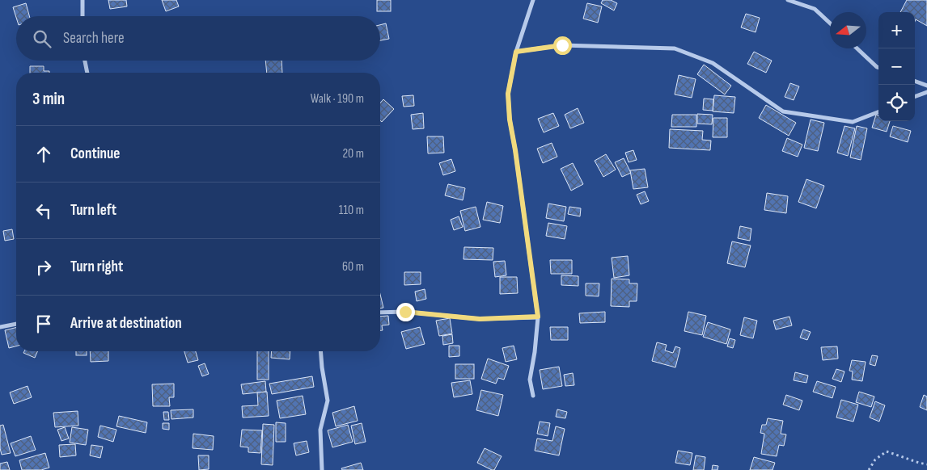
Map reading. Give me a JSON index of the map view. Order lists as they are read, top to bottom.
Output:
{
  "north": "left",
  "page": {
    "map_buttons": ["+", "−"],
    "search": "Search here",
    "heading": ["3 min", "Walk · 190 m"],
    "list": [
      ["Continue", "20 m"],
      ["Turn left", "110 m"],
      ["Turn right", "60 m"],
      "Arrive at destination"
    ]
  }
}
